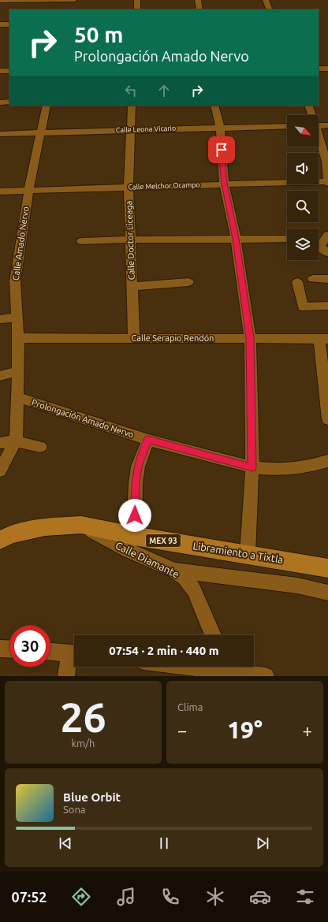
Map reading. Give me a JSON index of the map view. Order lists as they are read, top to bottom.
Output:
{
  "streets": {
    "main road": ["MEX 93", "Libramiento a Tixtla"],
    "street": [
      "Calle Leona Vicario",
      "Calle Melchor Ocampo",
      "Calle Doctor Liceaga",
      "Calle Amado Nervo",
      "Calle Serapio Rendón",
      "Prolongación Amado Nervo",
      "Calle Diamante"
    ]
  },
  "crossings": [
    ["Calle Leona Vicario", "Calle Doctor Liceaga"],
    ["Calle Leona Vicario", "Calle Amado Nervo"],
    ["Calle Melchor Ocampo", "Calle Doctor Liceaga"],
    ["Calle Melchor Ocampo", "Calle Amado Nervo"],
    ["Calle Doctor Liceaga", "Calle Serapio Rendón"],
    ["Calle Amado Nervo", "Calle Serapio Rendón"],
    ["Calle Amado Nervo", "Prolongación Amado Nervo"],
    ["Libramiento a Tixtla", "Calle Diamante"]
  ],
  "north": "bottom right",
  "page": {
    "turn": ["50 m", "Prolongación Amado Nervo"],
    "limit": "30",
    "trip": "07:54 · 2 min · 440 m",
    "tile": [
      ["26", "km/h"],
      "Clima"
    ],
    "heat": ["−", "19°", "+"],
    "song": ["Blue Orbit", "Sona"],
    "tabs": "07:52"
  }
}
